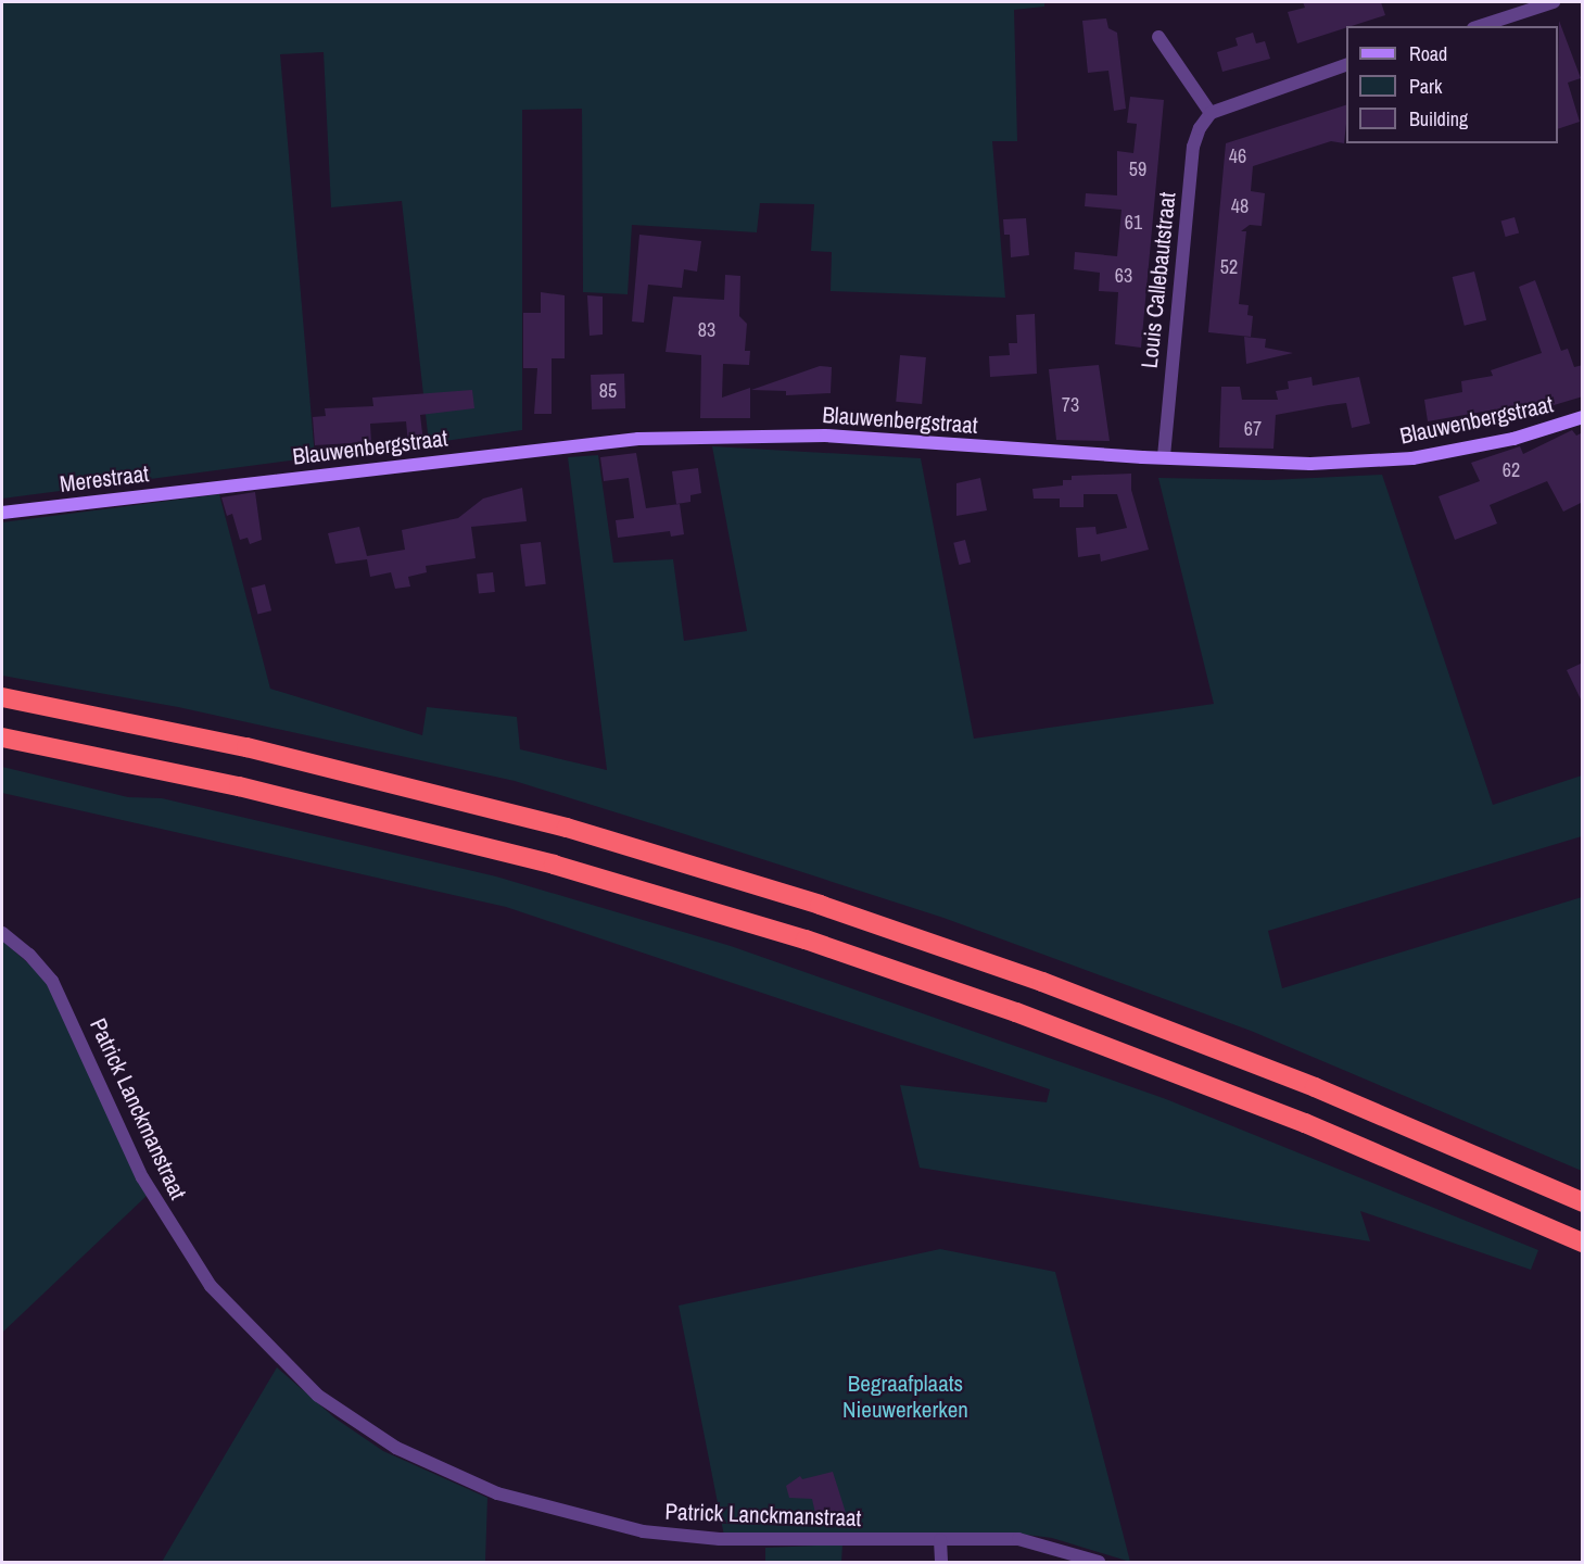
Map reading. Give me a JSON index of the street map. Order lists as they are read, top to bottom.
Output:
{
  "streets": {
    "street": [
      "Louis Callebautstraat",
      "Blauwenbergstraat",
      "Merestraat",
      "Patrick Lanckmanstraat"
    ]
  },
  "crossings": [
    ["Louis Callebautstraat", "Blauwenbergstraat"],
    ["Blauwenbergstraat", "Merestraat"]
  ],
  "parks": ["Begraafplaats Nieuwerkerken"],
  "house_numbers": [
    "46",
    "59",
    "48",
    "61",
    "52",
    "63",
    "83",
    "85",
    "73",
    "67",
    "62"
  ],
  "legend": ["Road", "Park", "Building"]
}
